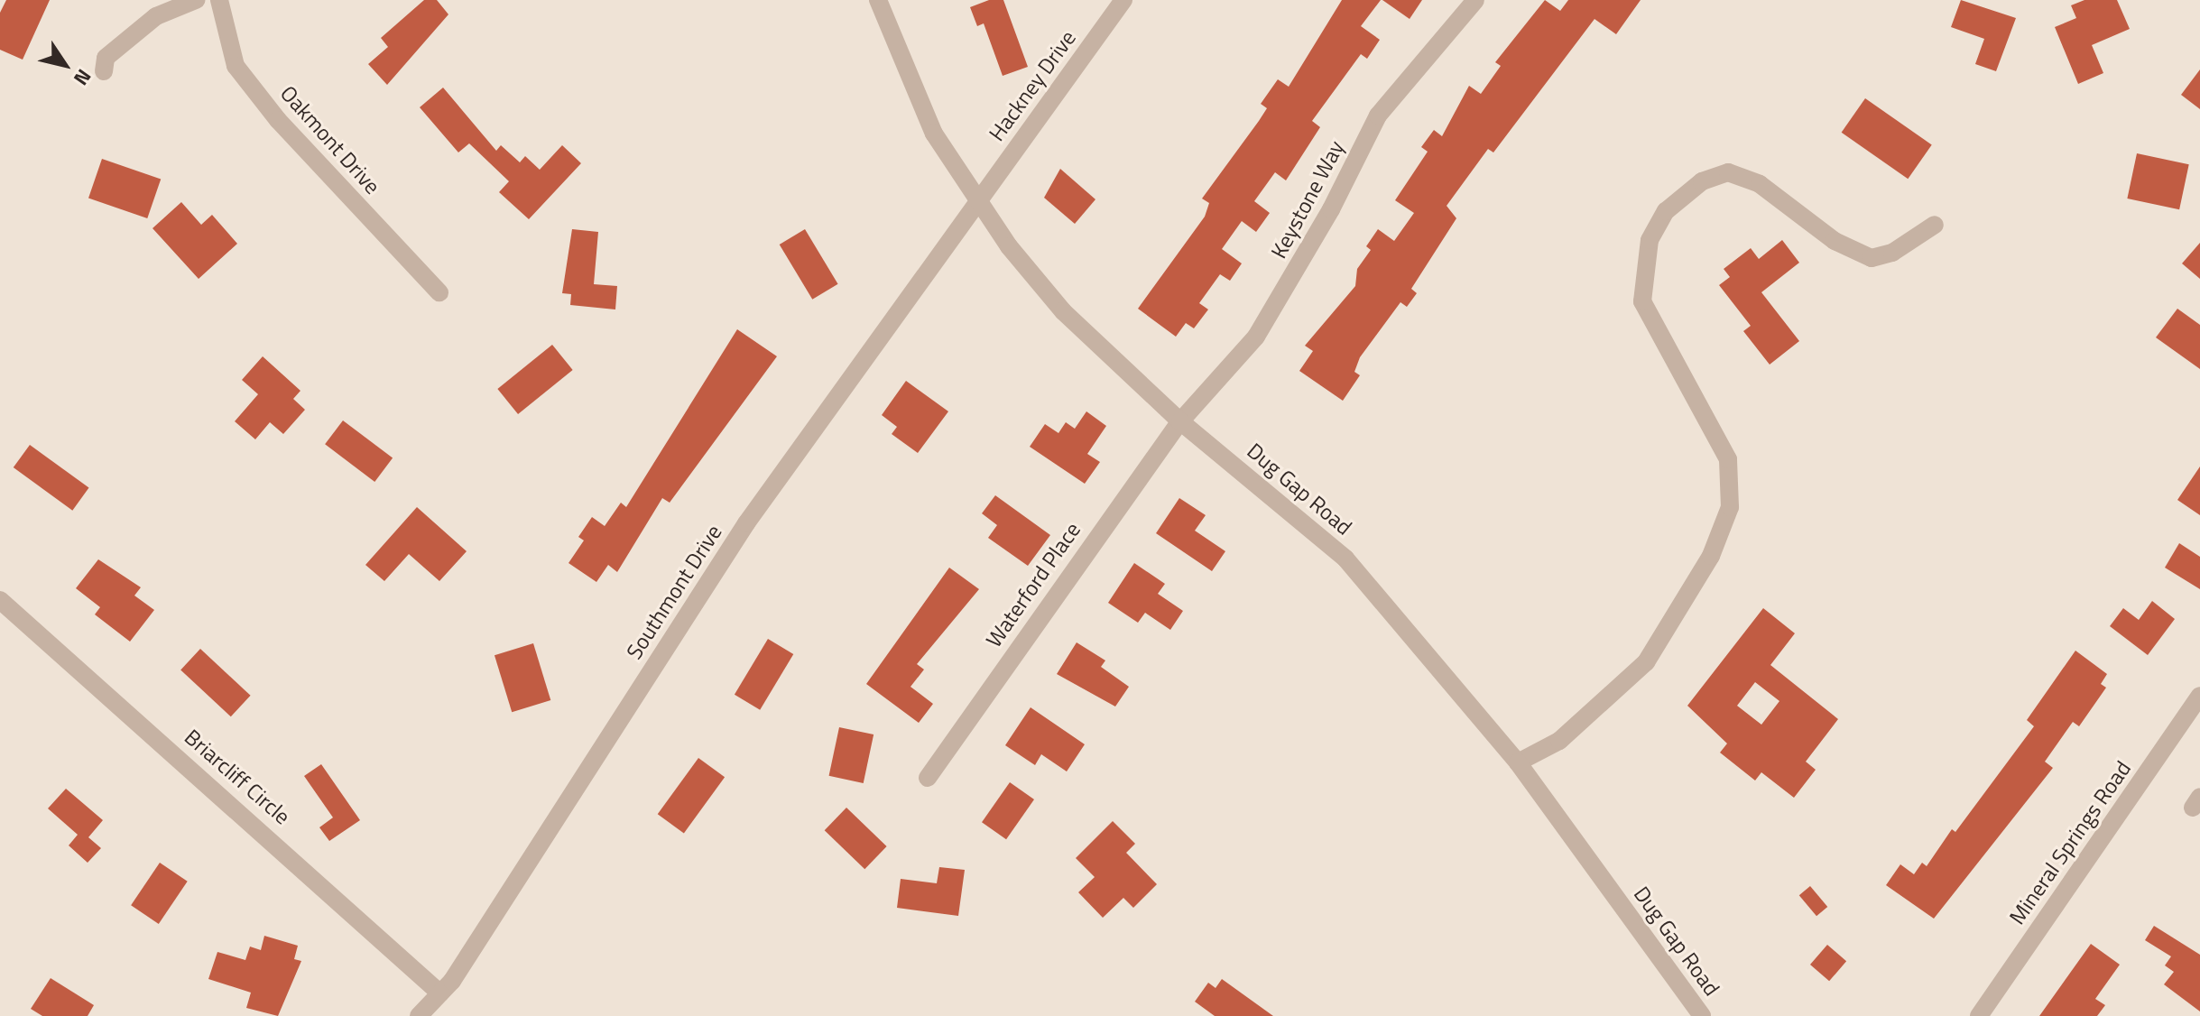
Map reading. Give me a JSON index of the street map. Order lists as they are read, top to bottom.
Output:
{
  "streets": {
    "street": [
      "Hackney Drive",
      "Oakmont Drive",
      "Keystone Way",
      "Dug Gap Road",
      "Waterford Place",
      "Southmont Drive",
      "Briarcliff Circle",
      "Mineral Springs Road"
    ]
  },
  "crossings": [
    ["Hackney Drive", "Dug Gap Road"],
    ["Hackney Drive", "Southmont Drive"],
    ["Keystone Way", "Dug Gap Road"],
    ["Keystone Way", "Waterford Place"],
    ["Dug Gap Road", "Waterford Place"],
    ["Dug Gap Road", "Southmont Drive"],
    ["Southmont Drive", "Briarcliff Circle"]
  ],
  "north": "bottom right"
}
